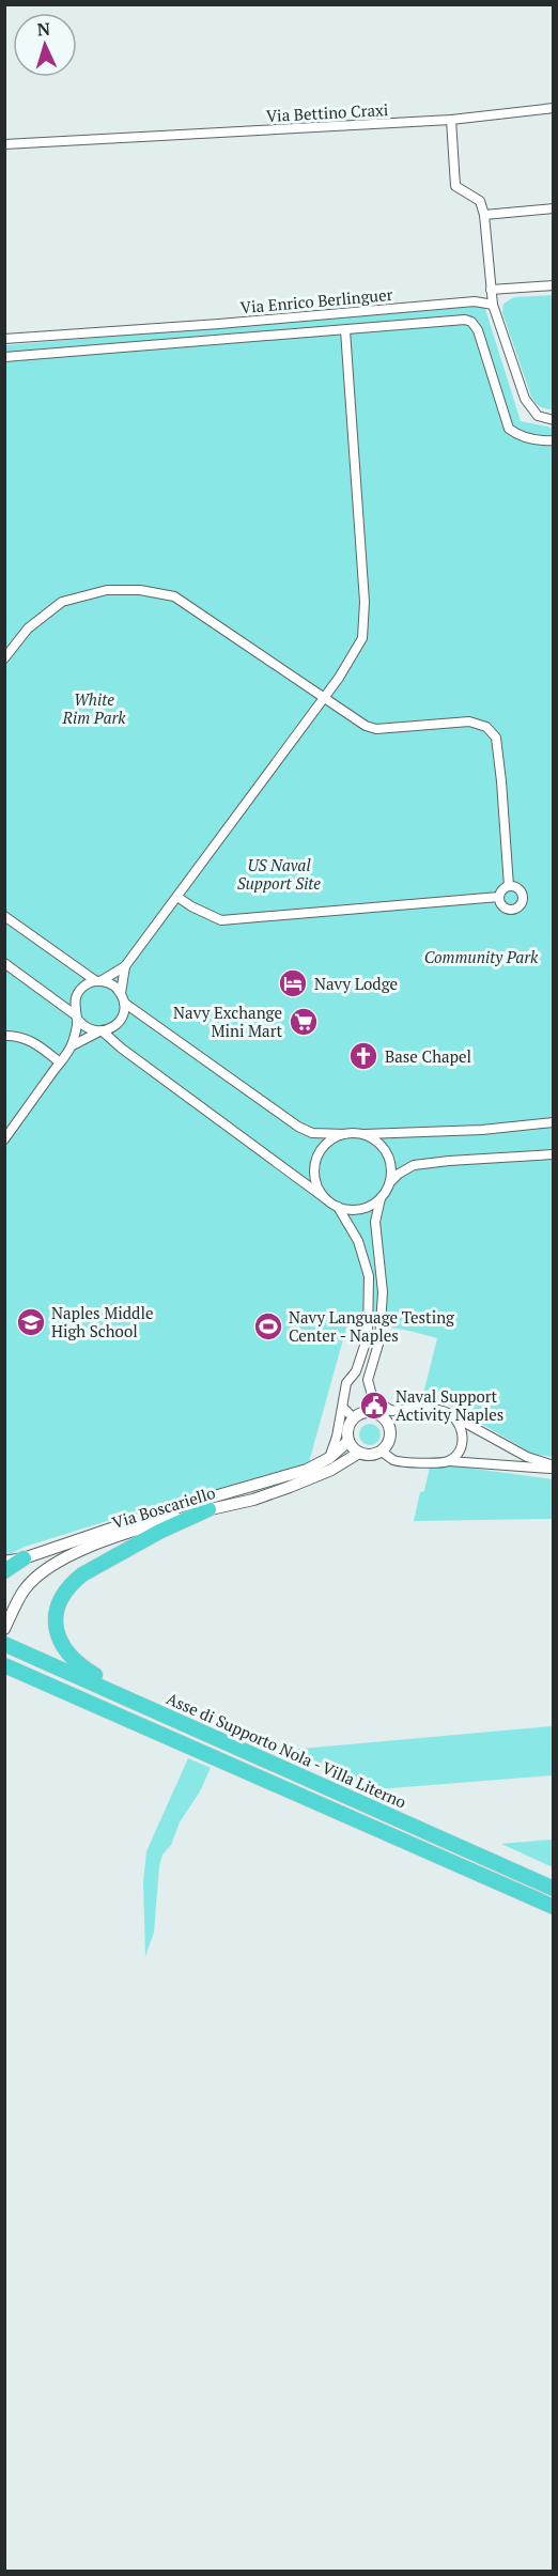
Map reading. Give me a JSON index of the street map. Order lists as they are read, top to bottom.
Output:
{
  "streets": {
    "highway": ["Asse di Supporto Nola - Villa Literno"],
    "street": ["Via Bettino Craxi", "Via Enrico Berlinguer", "Via Boscariello"]
  },
  "parks": ["White Rim Park", "US Naval Support Site", "Community Park"],
  "places": {
    "hotel": ["Navy Lodge"],
    "supermarket": ["Navy Exchange Mini Mart"],
    "church": ["Base Chapel"],
    "school or university": ["Naples Middle High School"],
    "sports": ["Navy Language Testing Center - Naples"],
    "public building": ["Naval Support Activity Naples"]
  },
  "north": "top"
}
